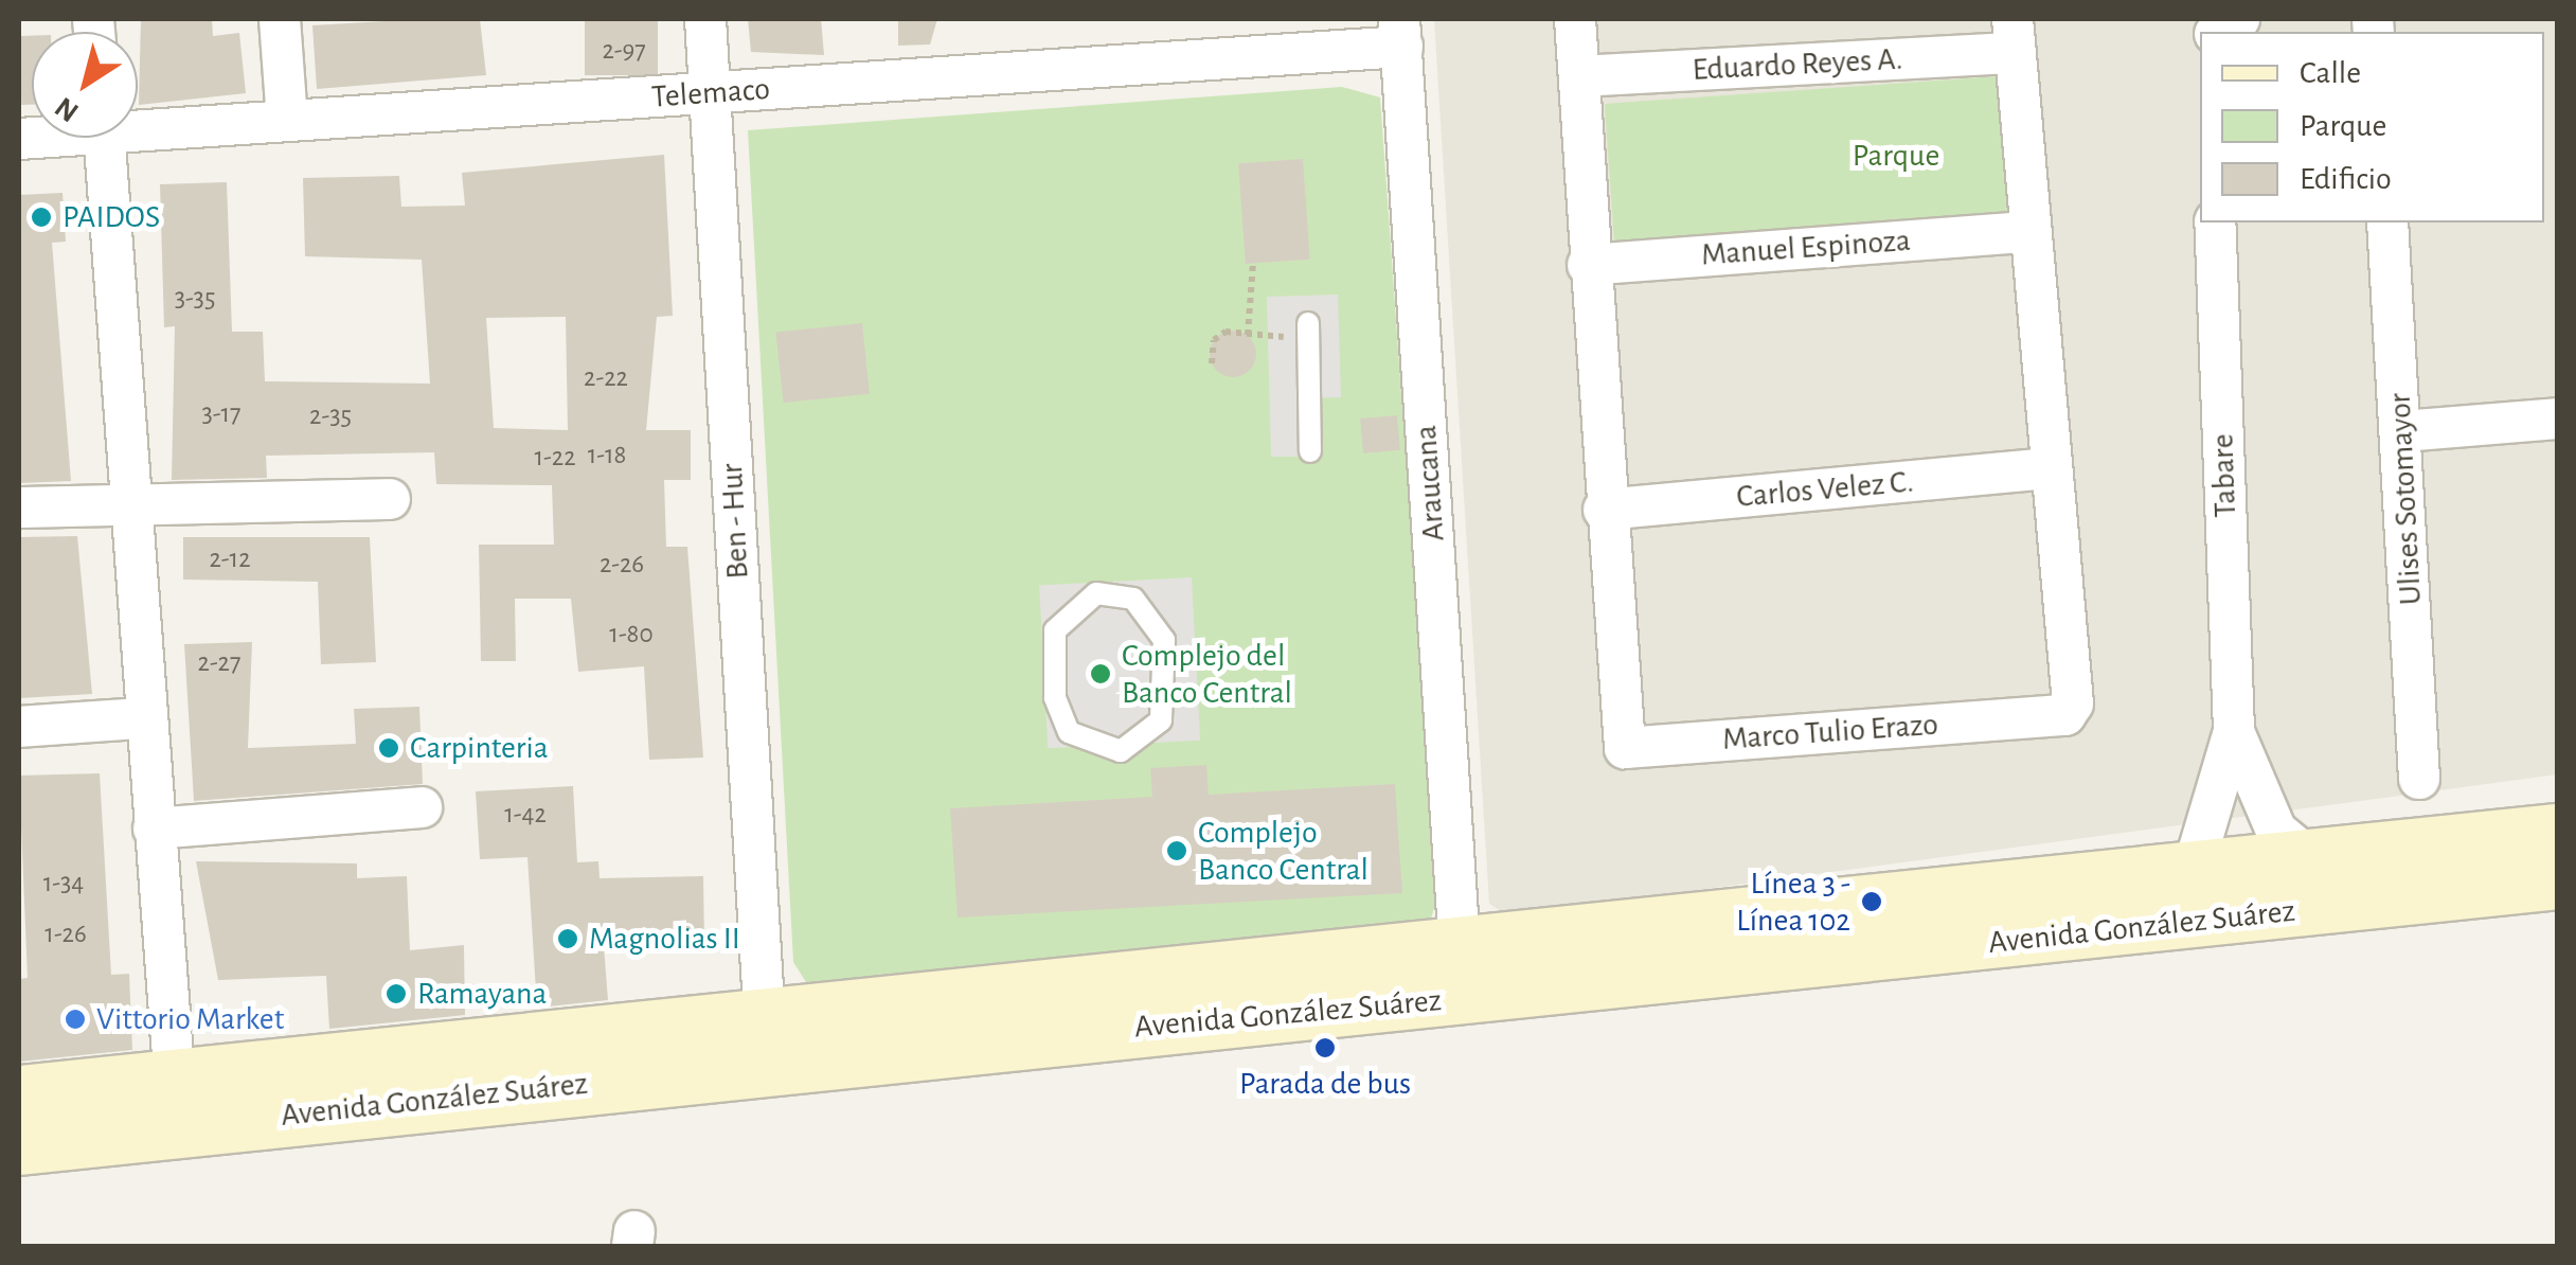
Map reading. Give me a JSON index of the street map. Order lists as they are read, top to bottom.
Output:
{
  "streets": {
    "main road": ["Avenida González Suárez"],
    "street": [
      "Eduardo Reyes A.",
      "Telemaco",
      "Manuel Espinoza",
      "Tabare",
      "Araucana",
      "Carlos Velez C.",
      "Ulises Sotomayor",
      "Ben - Hur",
      "Marco Tulio Erazo"
    ]
  },
  "crossings": [
    ["Eduardo Reyes A.", "Marco Tulio Erazo"],
    ["Telemaco", "Araucana"],
    ["Telemaco", "Ben - Hur"],
    ["Manuel Espinoza", "Marco Tulio Erazo"],
    ["Tabare", "Avenida González Suárez"],
    ["Araucana", "Avenida González Suárez"],
    ["Carlos Velez C.", "Marco Tulio Erazo"],
    ["Ben - Hur", "Avenida González Suárez"]
  ],
  "parks": ["Parque"],
  "places": [
    "PAIDOS",
    "Complejo del Banco Central",
    "Carpinteria",
    "Complejo Banco Central",
    "Línea 3 - Línea 102",
    "Magnolias II",
    "Ramayana",
    "Vittorio Market",
    "Parada de bus"
  ],
  "house_numbers": [
    "2-97",
    "3-35",
    "2-22",
    "3-17",
    "2-35",
    "1-18",
    "1-22",
    "2-12",
    "2-26",
    "1-80",
    "2-27",
    "1-42",
    "1-34",
    "1-26"
  ],
  "legend": ["Calle", "Parque", "Edificio"],
  "north": "bottom left"
}
